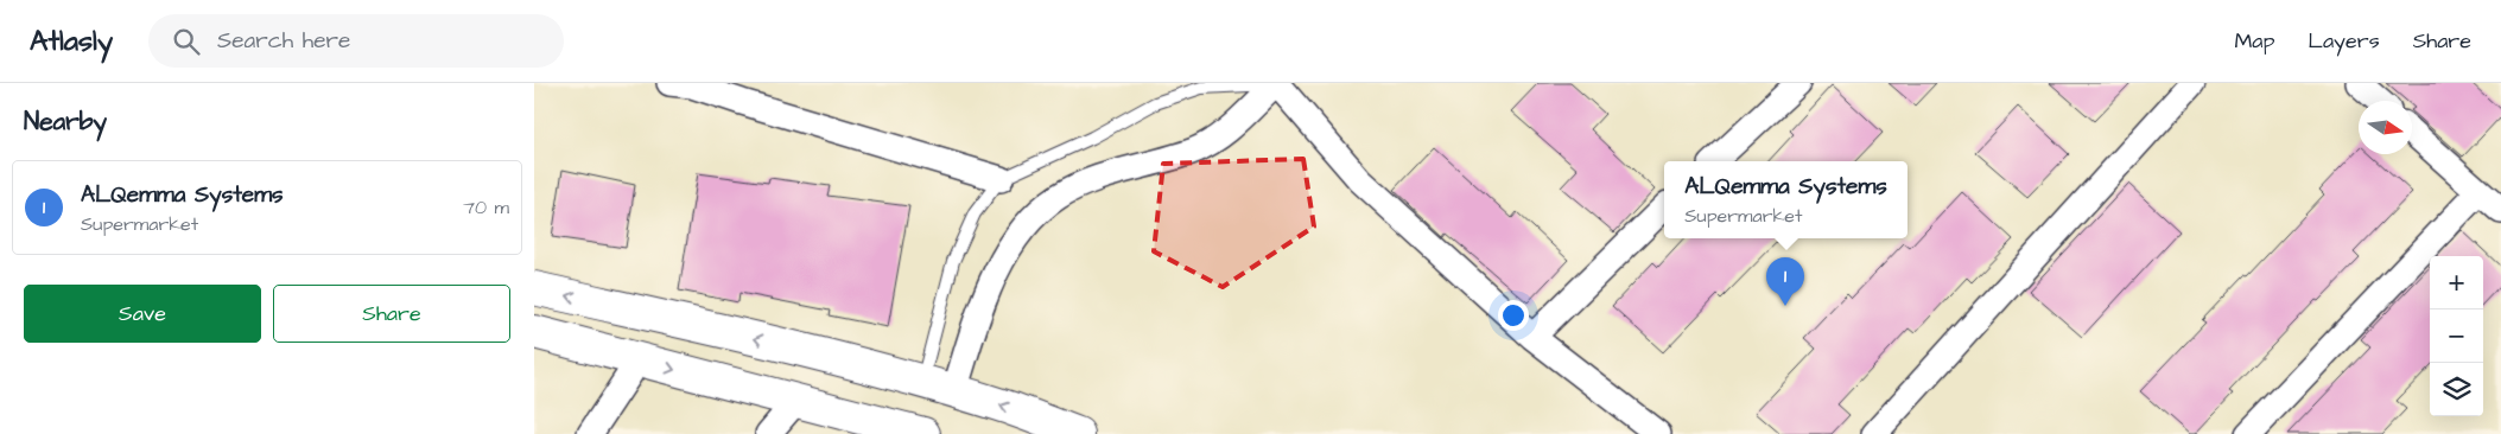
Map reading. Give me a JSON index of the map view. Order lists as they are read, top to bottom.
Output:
{
  "north": "right",
  "page": {
    "header": "Atlasly",
    "search": "Search here",
    "nav": ["Map", "Layers", "Share"],
    "heading": "Nearby",
    "list": [
      {
        "mark": "1",
        "name": "ALQemma Systems",
        "note": "Supermarket",
        "value": "70 m"
      }
    ],
    "popup": ["ALQemma Systems", "Supermarket"],
    "map_buttons": ["+", "−"],
    "pins": "1",
    "buttons": ["Save", "Share"]
  }
}
